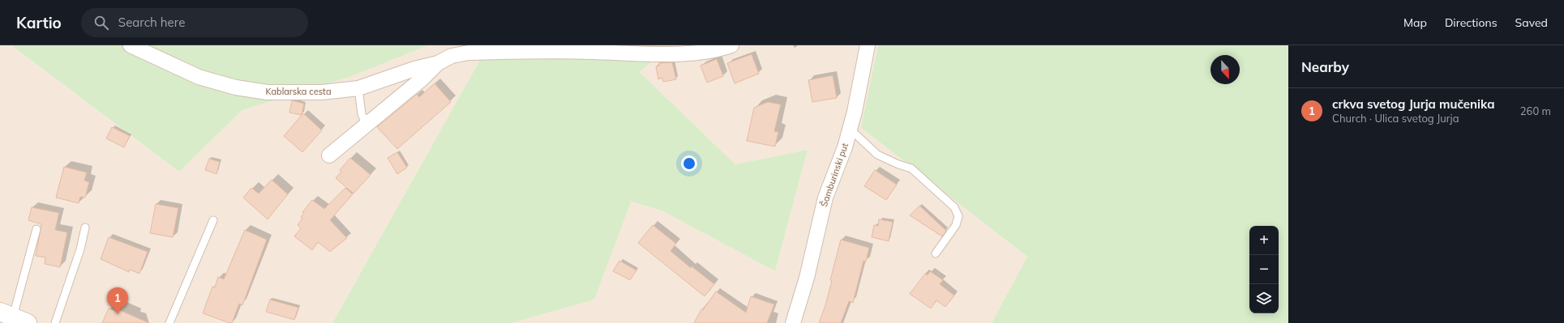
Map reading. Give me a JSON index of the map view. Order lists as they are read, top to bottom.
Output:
{
  "streets": {
    "street": ["Kablarska cesta", "Šamburinski put"]
  },
  "north": "bottom",
  "page": {
    "header": "Kartio",
    "search": "Search here",
    "nav": ["Map", "Directions", "Saved"],
    "heading": "Nearby",
    "list": [
      {
        "mark": "1",
        "name": "crkva svetog Jurja mučenika",
        "note": "Church · Ulica svetog Jurja",
        "value": "260 m"
      }
    ],
    "map_buttons": ["+", "−"],
    "pins": "1"
  }
}
